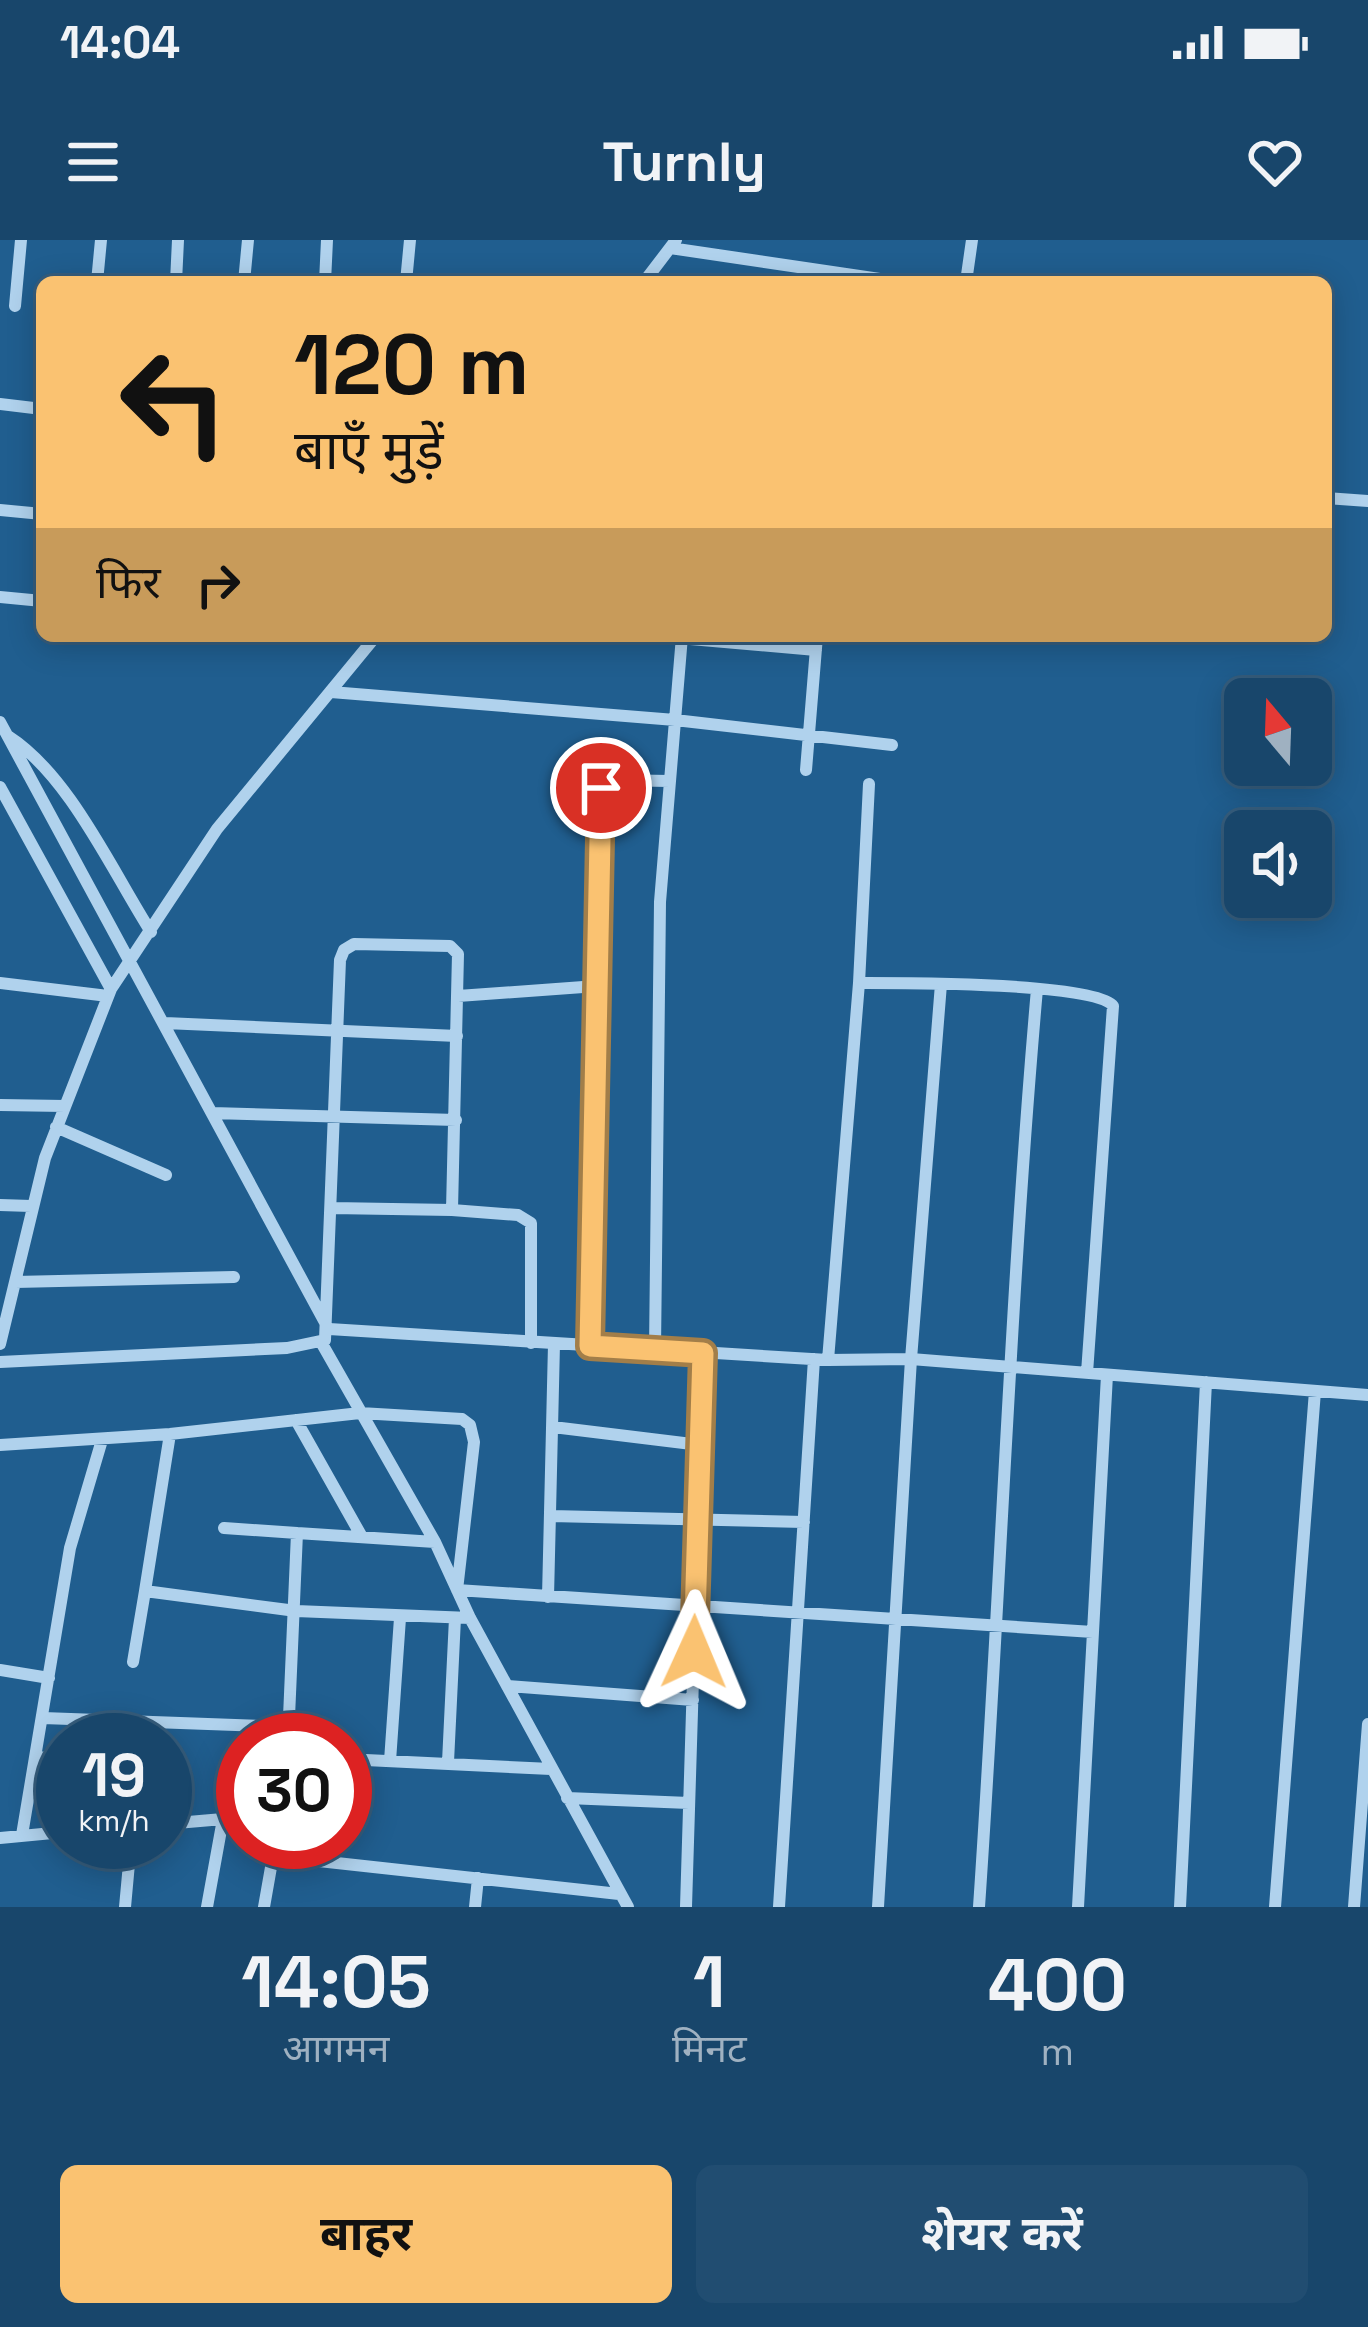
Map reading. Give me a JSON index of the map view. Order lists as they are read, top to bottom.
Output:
{
  "north": "top",
  "page": {
    "status": "14:04",
    "header": "Turnly",
    "turn": ["120 m", "बाएँ मुड़ें"],
    "then": "फिर",
    "speed": "19 km/h",
    "limit": "30",
    "eta": [
      "14:05",
      "आगमन",
      "1",
      "मिनट",
      "400",
      "m"
    ],
    "buttons": ["बाहर", "शेयर करें"]
  }
}
